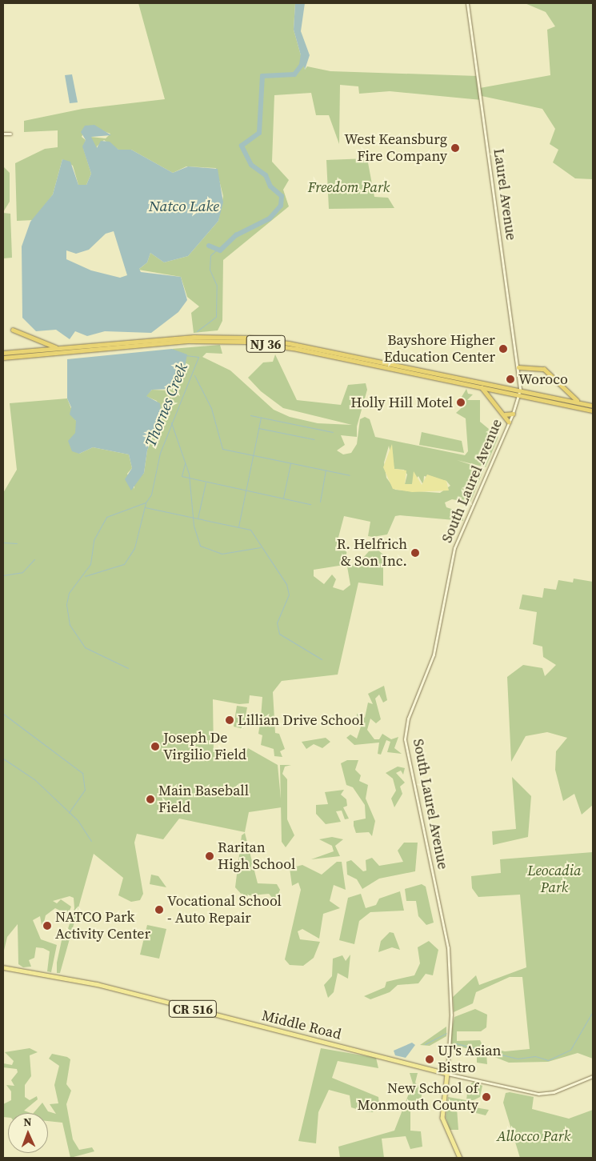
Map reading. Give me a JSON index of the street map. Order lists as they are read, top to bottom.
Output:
{
  "streets": {
    "highway": ["NJ 36"],
    "main road": ["CR 516", "Middle Road"],
    "street": ["Laurel Avenue", "South Laurel Avenue"]
  },
  "crossings": [
    ["Laurel Avenue", "NJ 36"],
    ["Laurel Avenue", "South Laurel Avenue"],
    ["NJ 36", "South Laurel Avenue"],
    ["South Laurel Avenue", "Middle Road"]
  ],
  "water": ["Natco Lake", "Thornes Creek"],
  "parks": ["Freedom Park", "Leocadia Park", "Allocco Park"],
  "places": [
    "West Keansburg Fire Company",
    "Bayshore Higher Education Center",
    "Woroco",
    "Holly Hill Motel",
    "R. Helfrich & Son Inc.",
    "Lillian Drive School",
    "Joseph De Virgilio Field",
    "Main Baseball Field",
    "Raritan High School",
    "Vocational School - Auto Repair",
    "NATCO Park Activity Center",
    "UJ's Asian Bistro",
    "New School of Monmouth County"
  ],
  "north": "top"
}
